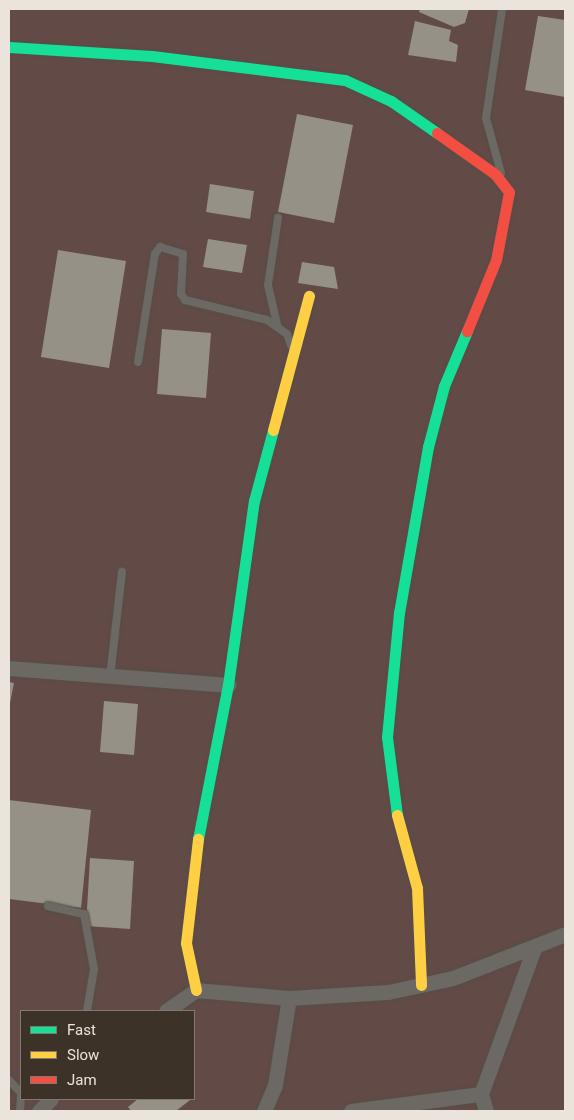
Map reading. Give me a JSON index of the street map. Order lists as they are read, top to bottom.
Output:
{
  "legend": ["Fast", "Slow", "Jam"]
}
